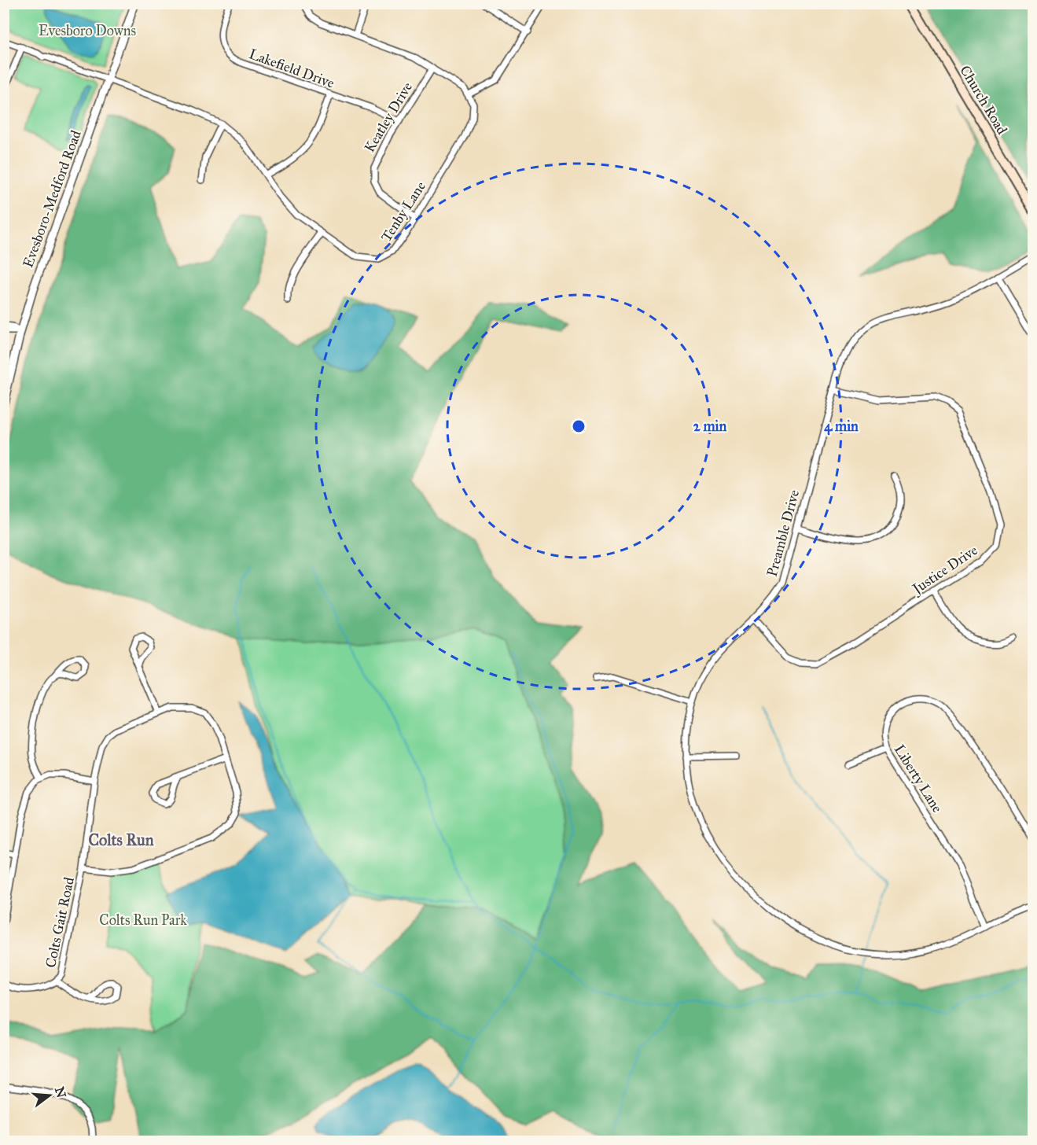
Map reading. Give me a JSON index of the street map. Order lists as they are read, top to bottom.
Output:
{
  "streets": {
    "main road": ["Church Road"],
    "street": [
      "Lakefield Drive",
      "Keatley Drive",
      "Evesboro-Medford Road",
      "Tenby Lane",
      "Preamble Drive",
      "Justice Drive",
      "Liberty Lane",
      "Colts Gait Road"
    ]
  },
  "crossings": [
    ["Lakefield Drive", "Keatley Drive"],
    ["Keatley Drive", "Tenby Lane"],
    ["Evesboro-Medford Road", "Tenby Lane"],
    ["Preamble Drive", "Justice Drive"],
    ["Preamble Drive", "Liberty Lane"]
  ],
  "districts": ["Colts Run"],
  "parks": ["Evesboro Downs", "Colts Run Park"],
  "north": "right",
  "rings": ["2 min", "4 min"]
}
